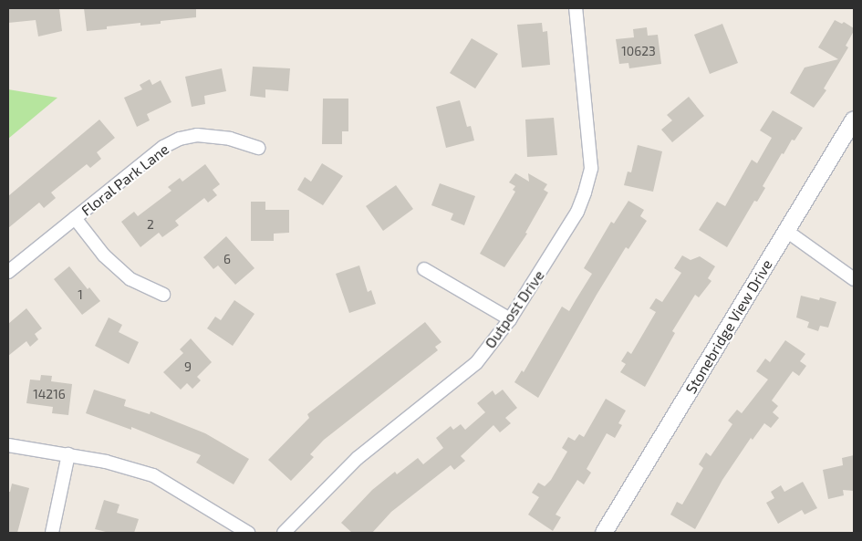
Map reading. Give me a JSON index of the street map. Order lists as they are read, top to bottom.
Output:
{
  "streets": {
    "street": ["Floral Park Lane", "Outpost Drive", "Stonebridge View Drive"]
  },
  "house_numbers": [
    "10623",
    "2",
    "6",
    "1",
    "9",
    "14216"
  ]
}
